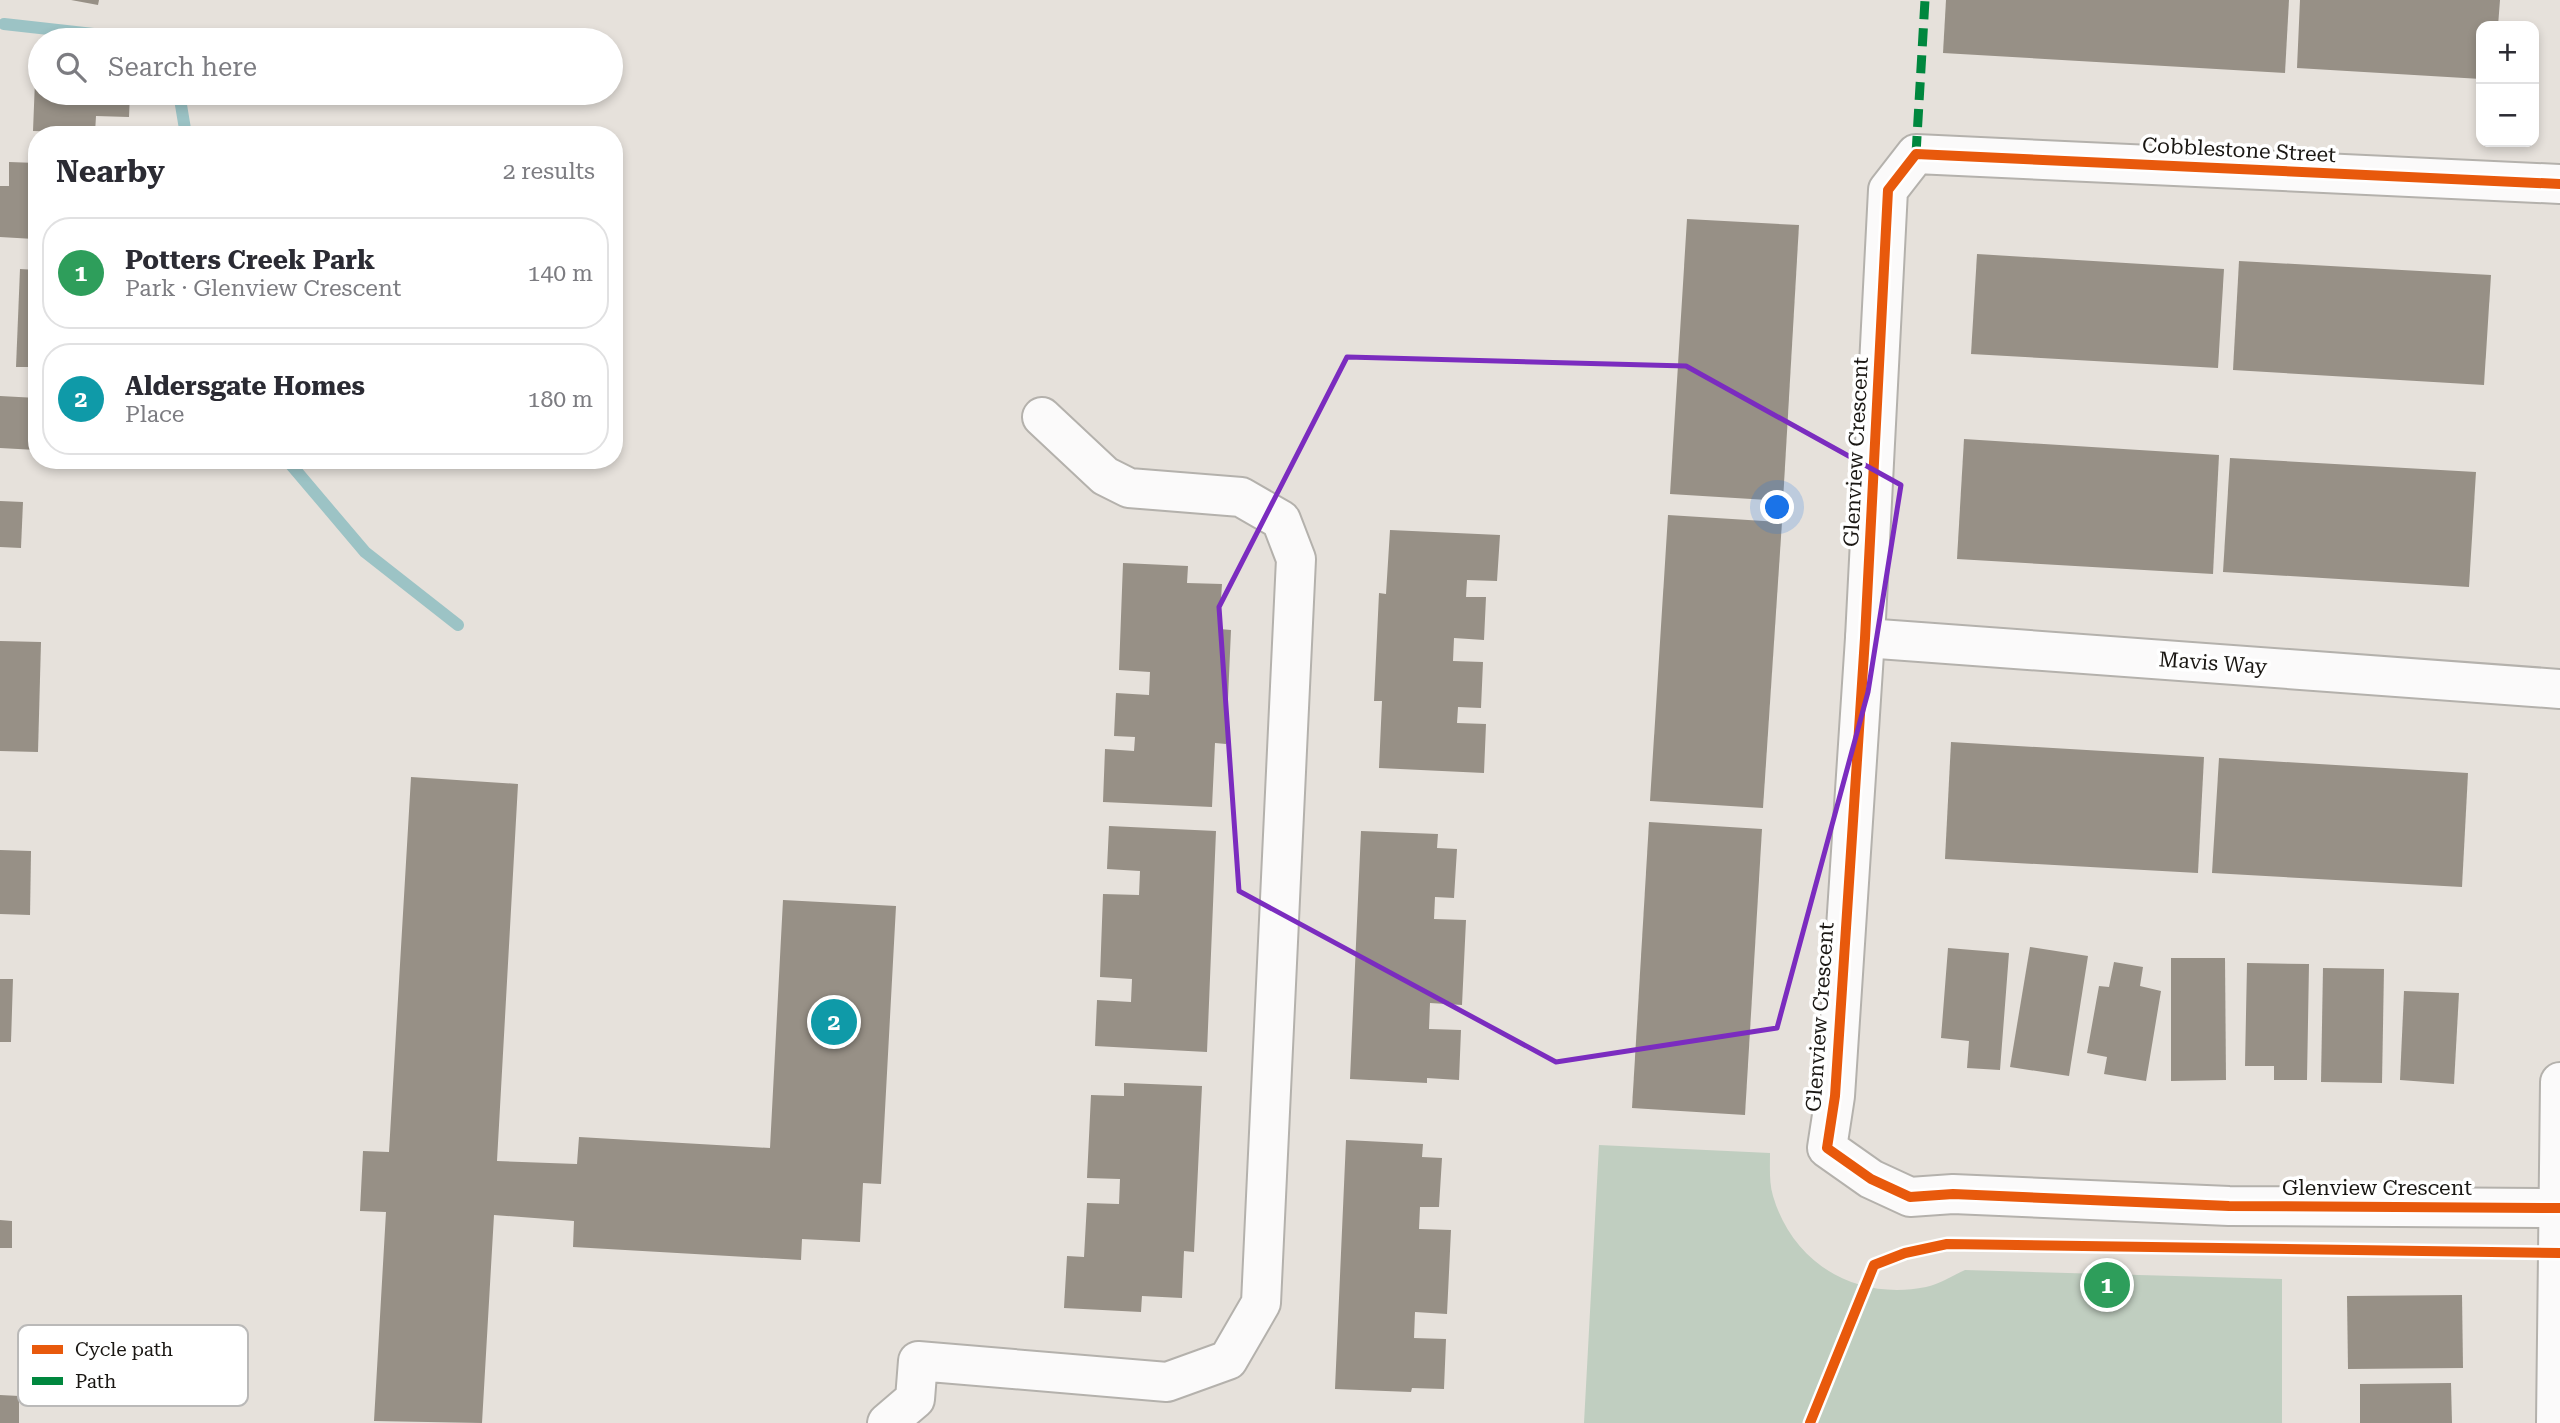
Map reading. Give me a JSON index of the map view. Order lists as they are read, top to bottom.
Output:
{
  "streets": {
    "street": ["Cobblestone Street", "Glenview Crescent", "Mavis Way"]
  },
  "crossings": [
    ["Cobblestone Street", "Glenview Crescent"],
    ["Glenview Crescent", "Mavis Way"]
  ],
  "legend": ["Cycle path", "Path"],
  "page": {
    "map_buttons": ["+", "−"],
    "search": "Search here",
    "heading": ["Nearby", "2 results"],
    "list": [
      {
        "mark": "1",
        "name": "Potters Creek Park",
        "note": "Park · Glenview Crescent",
        "value": "140 m"
      },
      {
        "mark": "2",
        "name": "Aldersgate Homes",
        "note": "Place",
        "value": "180 m"
      }
    ],
    "pins": ["2", "1"]
  }
}
